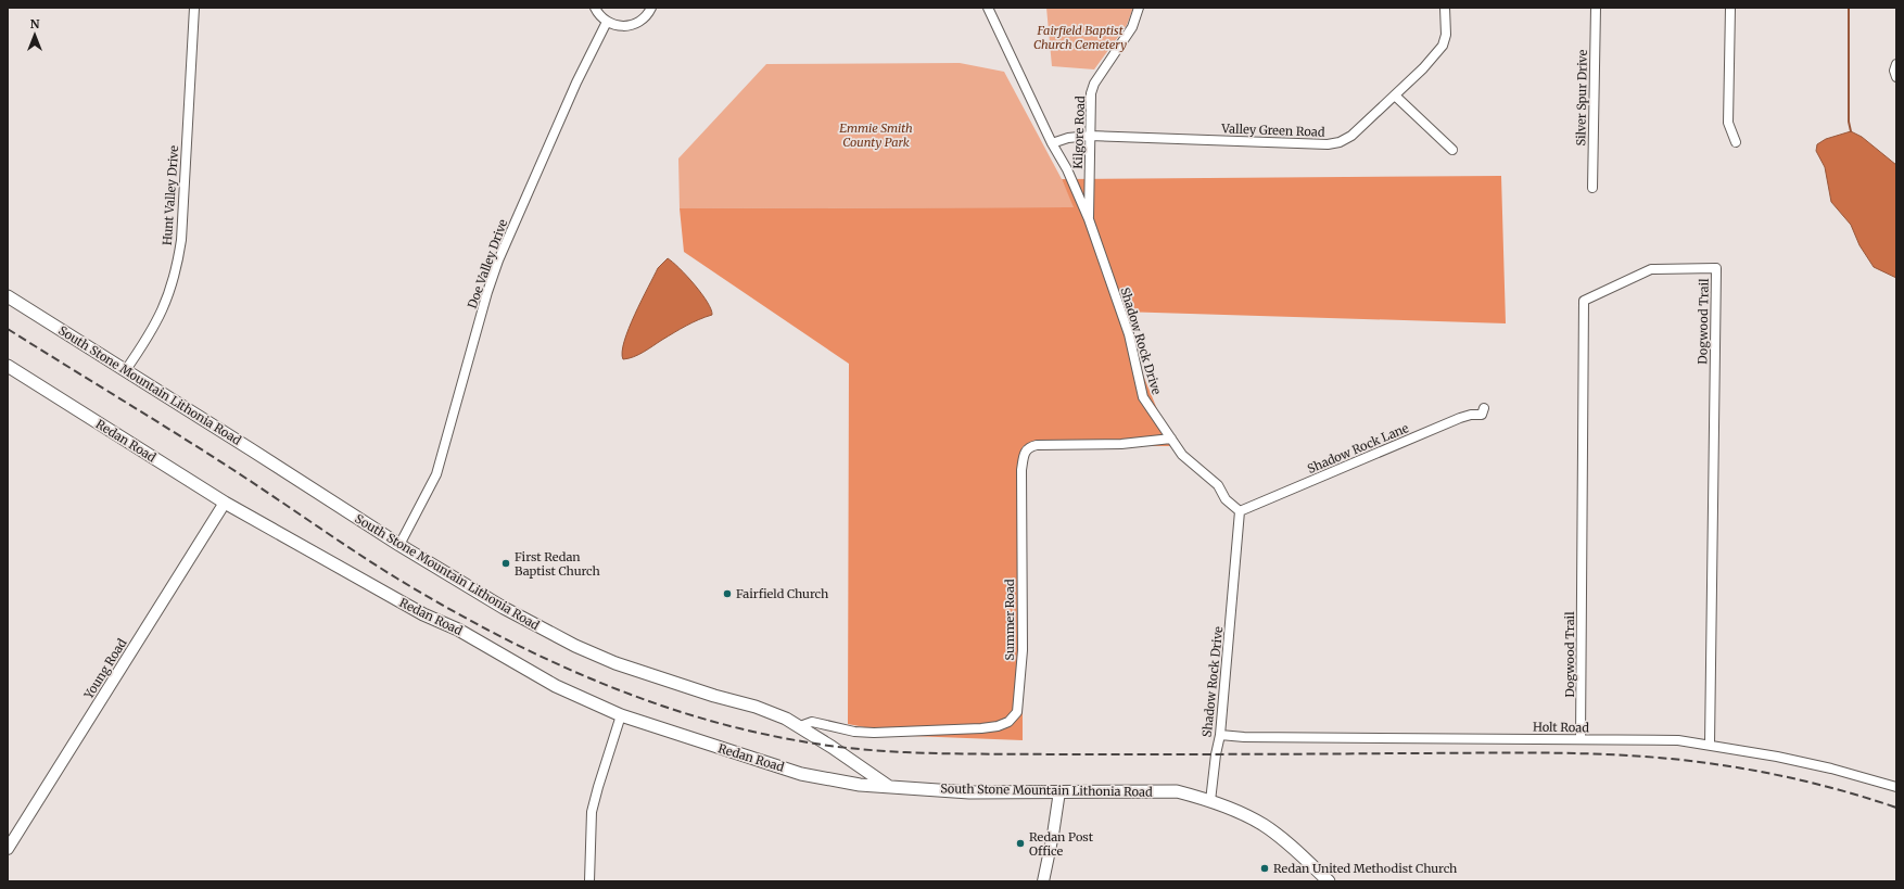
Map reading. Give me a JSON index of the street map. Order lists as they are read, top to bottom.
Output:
{
  "streets": {
    "main road": ["South Stone Mountain Lithonia Road", "Redan Road"],
    "street": [
      "Silver Spur Drive",
      "Valley Green Road",
      "Kilgore Road",
      "Hunt Valley Drive",
      "Doe Valley Drive",
      "Dogwood Trail",
      "Shadow Rock Drive",
      "Shadow Rock Lane",
      "Summer Road",
      "Young Road",
      "Holt Road"
    ]
  },
  "crossings": [
    ["Valley Green Road", "Kilgore Road"],
    ["Valley Green Road", "Shadow Rock Drive"],
    ["Kilgore Road", "Shadow Rock Drive"],
    ["Hunt Valley Drive", "South Stone Mountain Lithonia Road"],
    ["Doe Valley Drive", "South Stone Mountain Lithonia Road"],
    ["Dogwood Trail", "Holt Road"],
    ["Shadow Rock Drive", "South Stone Mountain Lithonia Road"],
    ["Shadow Rock Drive", "Shadow Rock Lane"],
    ["Shadow Rock Drive", "Summer Road"],
    ["Shadow Rock Drive", "Holt Road"],
    ["South Stone Mountain Lithonia Road", "Redan Road"],
    ["South Stone Mountain Lithonia Road", "Summer Road"],
    ["Redan Road", "Young Road"]
  ],
  "parks": ["Fairfield Baptist Church Cemetery", "Emmie Smith County Park"],
  "places": [
    "First Redan Baptist Church",
    "Fairfield Church",
    "Redan Post Office",
    "Redan United Methodist Church"
  ],
  "north": "top"
}
